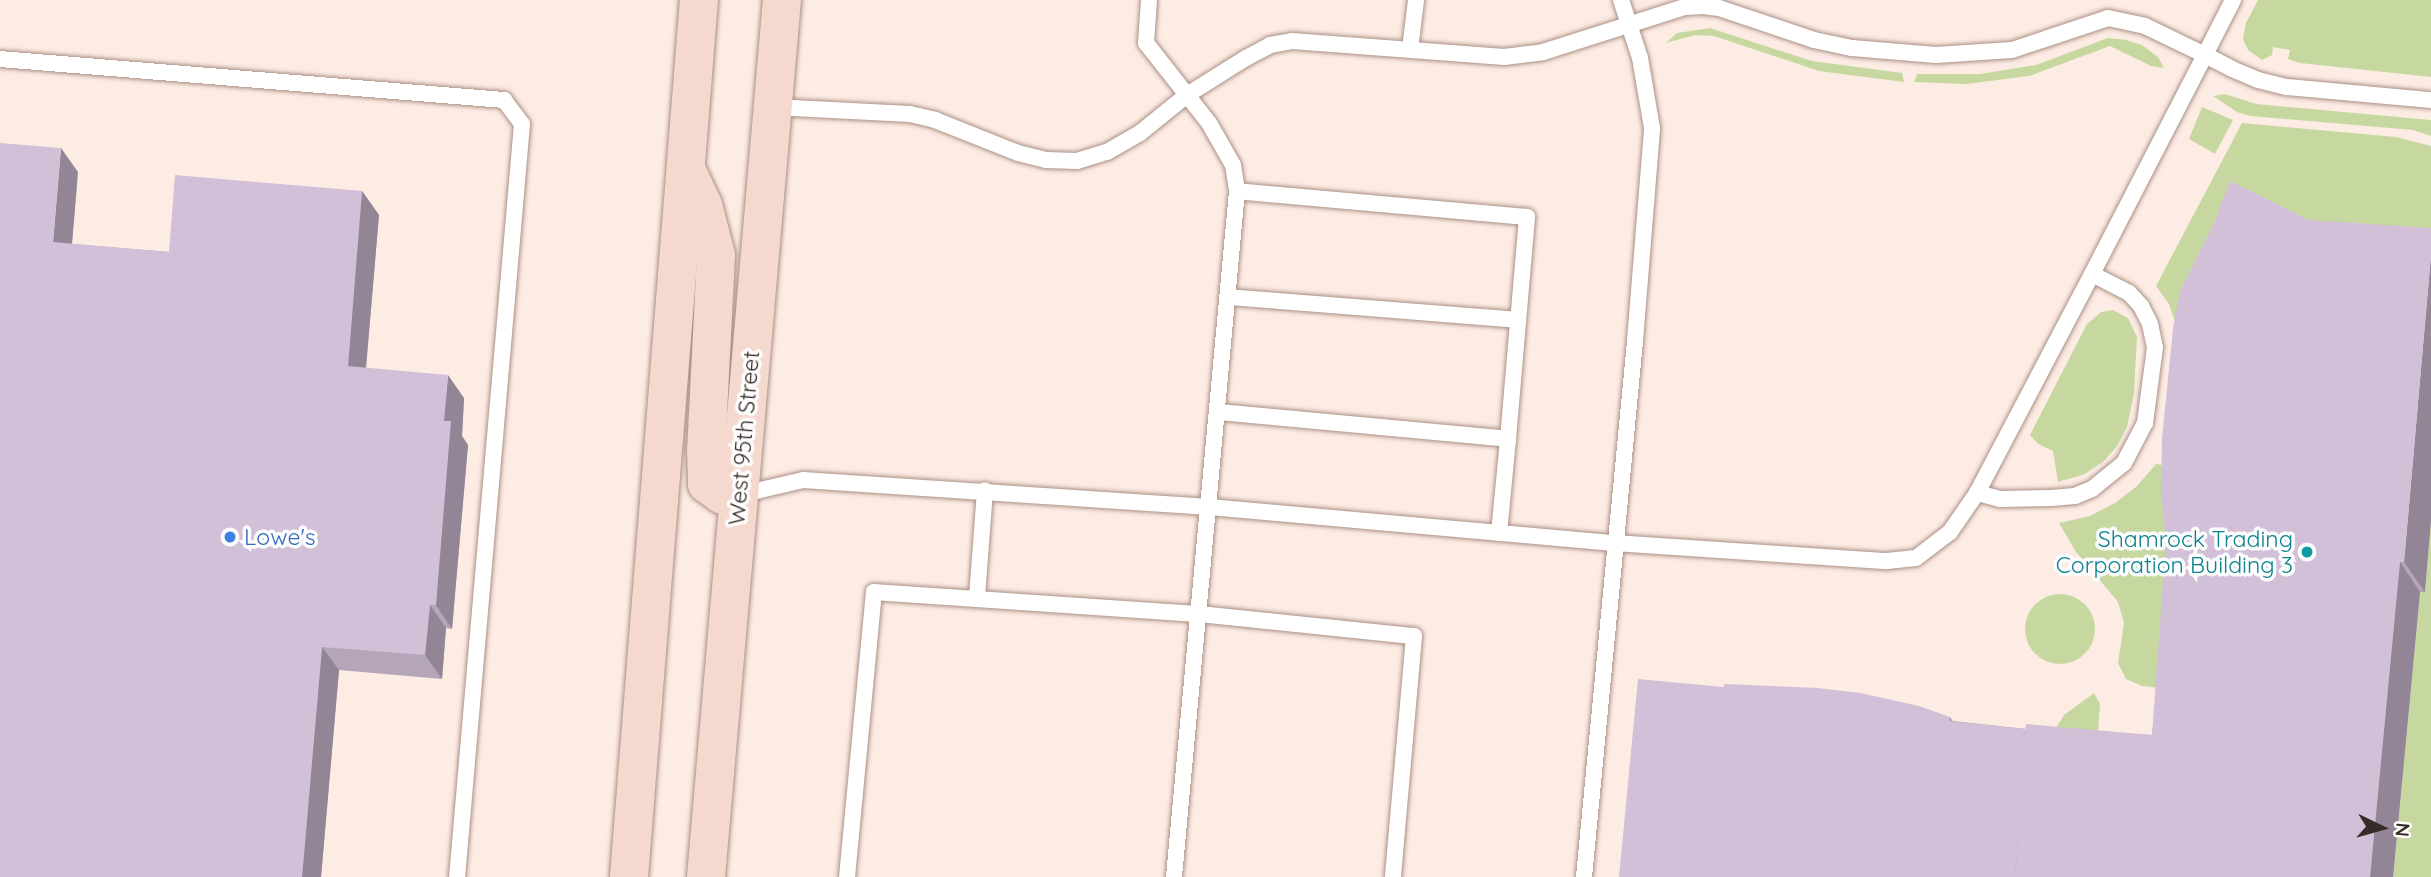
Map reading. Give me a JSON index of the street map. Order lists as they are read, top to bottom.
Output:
{
  "streets": {
    "main road": ["West 95th Street"]
  },
  "places": ["Lowe's", "Shamrock Trading Corporation Building 3"],
  "north": "right"
}
